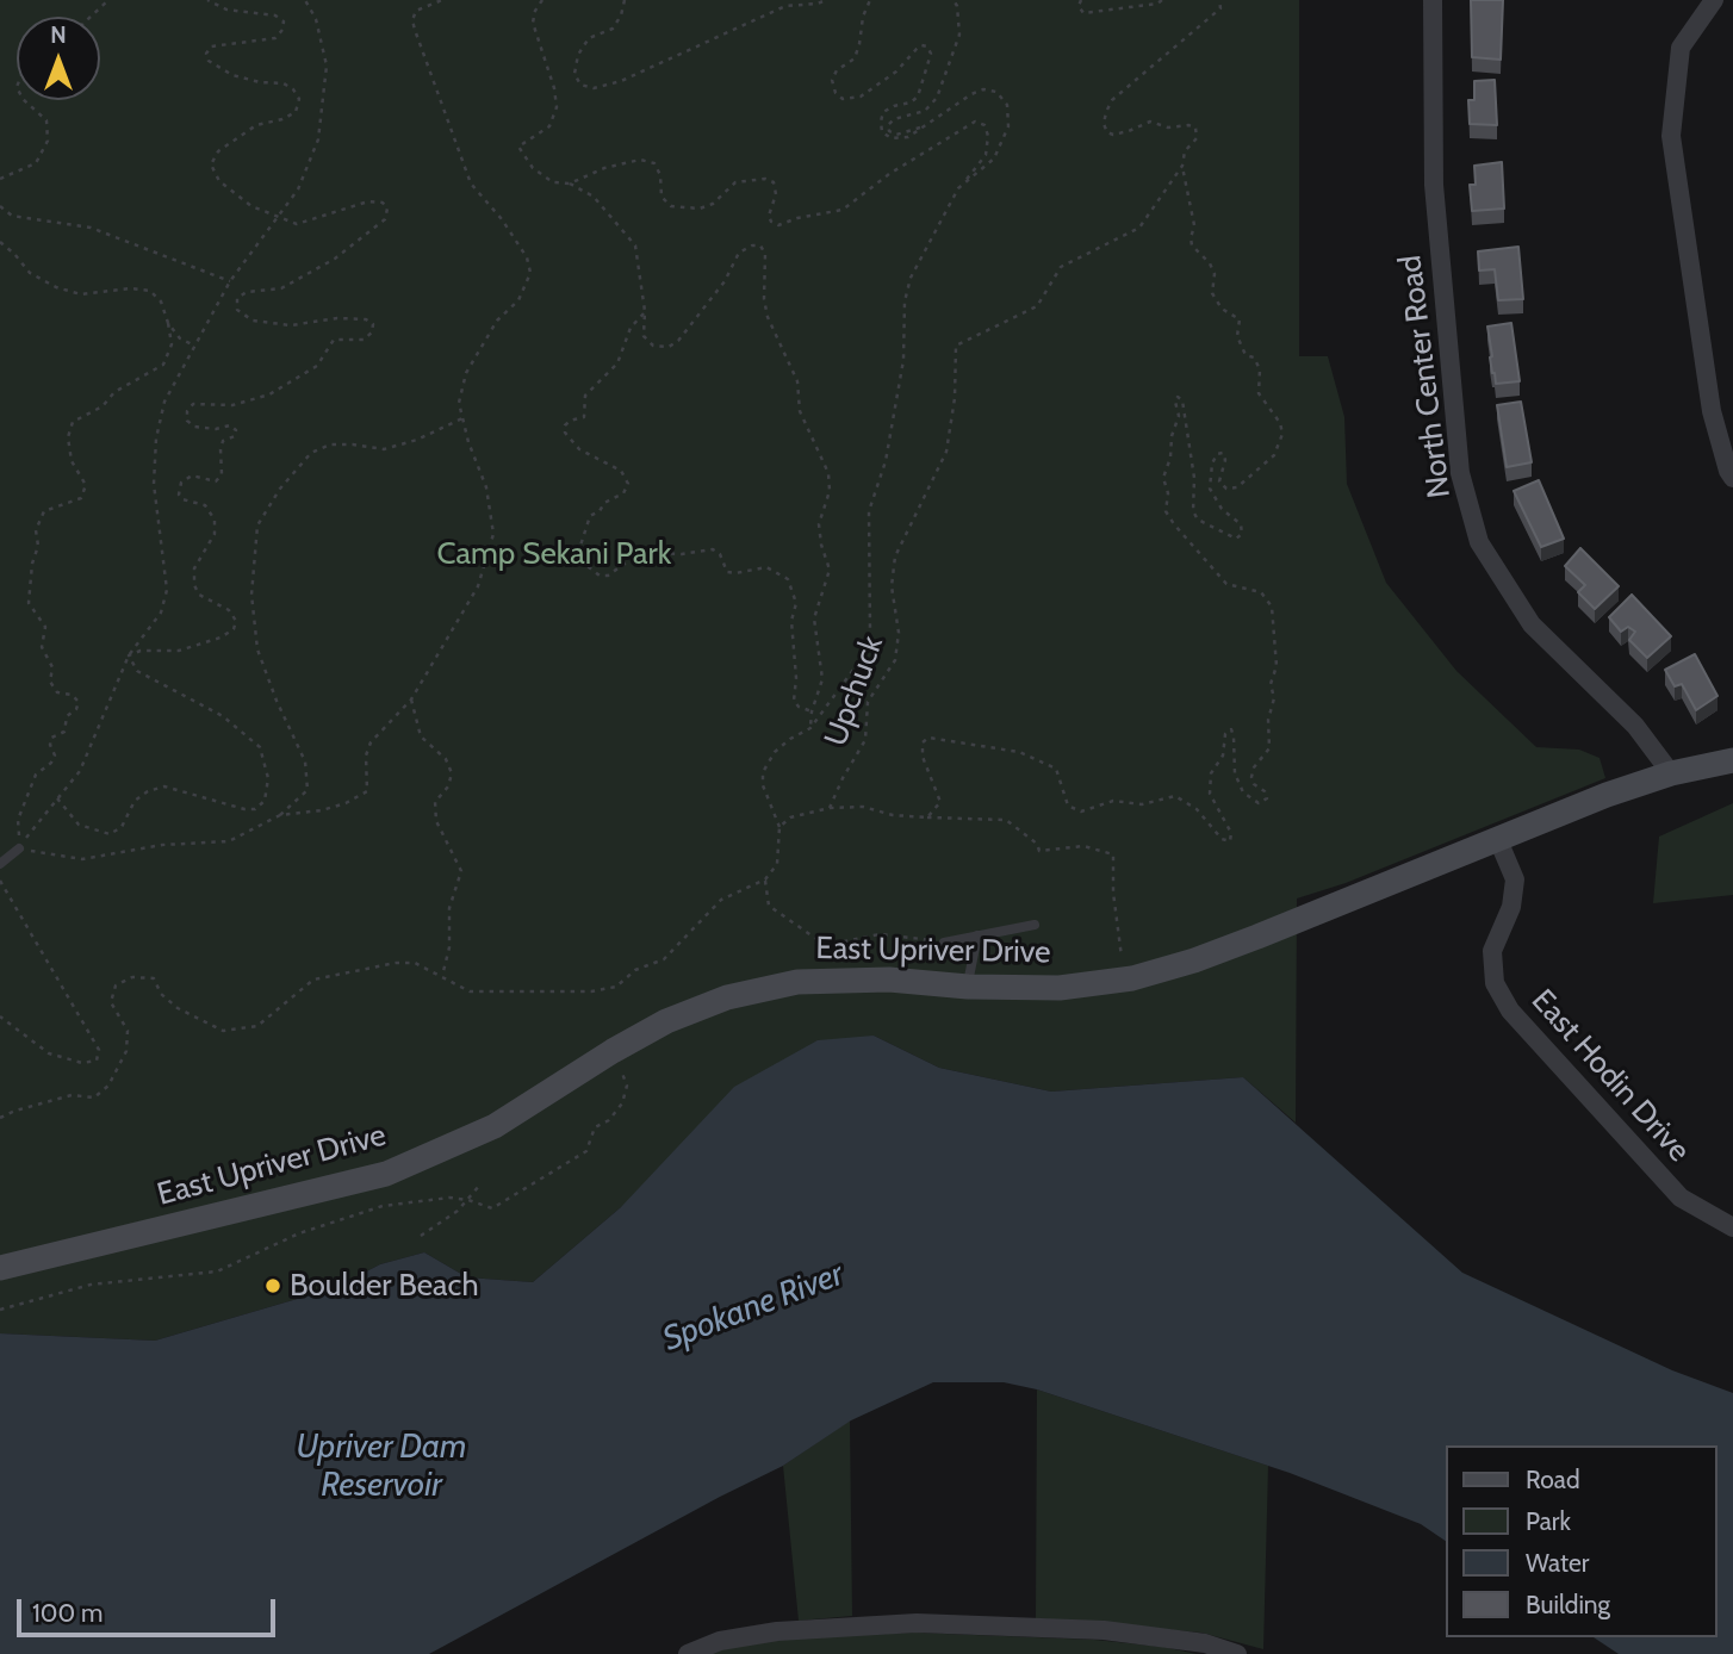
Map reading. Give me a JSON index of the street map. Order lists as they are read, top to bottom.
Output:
{
  "streets": {
    "main road": ["East Upriver Drive"],
    "street": ["North Center Road", "East Hodin Drive"],
    "path": ["Upchuck"]
  },
  "crossings": [
    ["North Center Road", "East Upriver Drive"],
    ["East Upriver Drive", "East Hodin Drive"]
  ],
  "water": ["Spokane River", "Upriver Dam Reservoir"],
  "parks": ["Camp Sekani Park"],
  "places": ["Boulder Beach"],
  "legend": [
    "Road",
    "Park",
    "Water",
    "Building"
  ],
  "scale_bar": "100 m",
  "north": "top"
}
